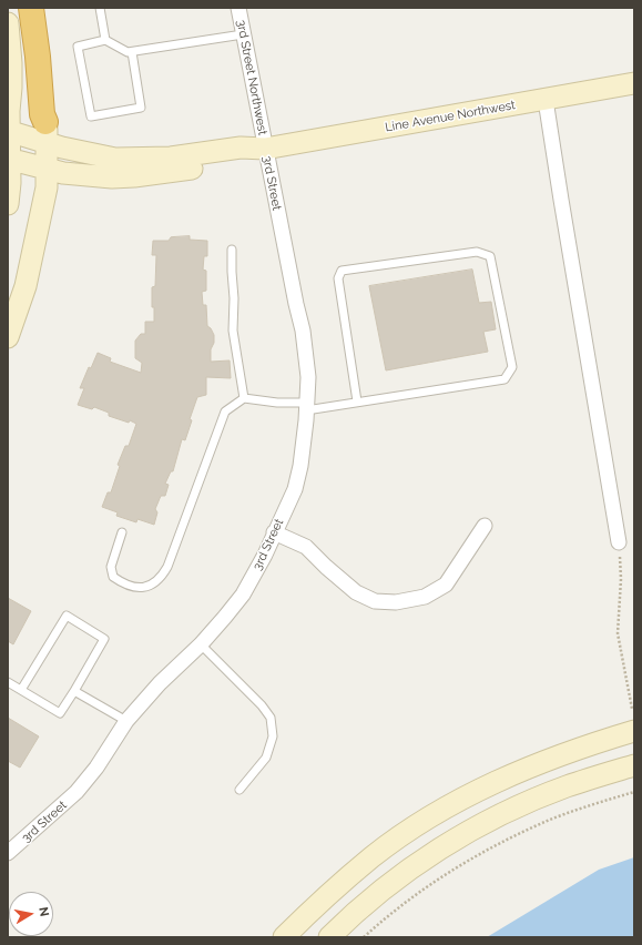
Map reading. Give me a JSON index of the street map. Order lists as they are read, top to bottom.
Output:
{
  "streets": {
    "main road": ["Line Avenue Northwest"],
    "street": ["3rd Street Northwest", "3rd Street"]
  },
  "crossings": [
    ["3rd Street Northwest", "Line Avenue Northwest"],
    ["3rd Street Northwest", "3rd Street"],
    ["Line Avenue Northwest", "3rd Street"]
  ],
  "north": "right"
}
